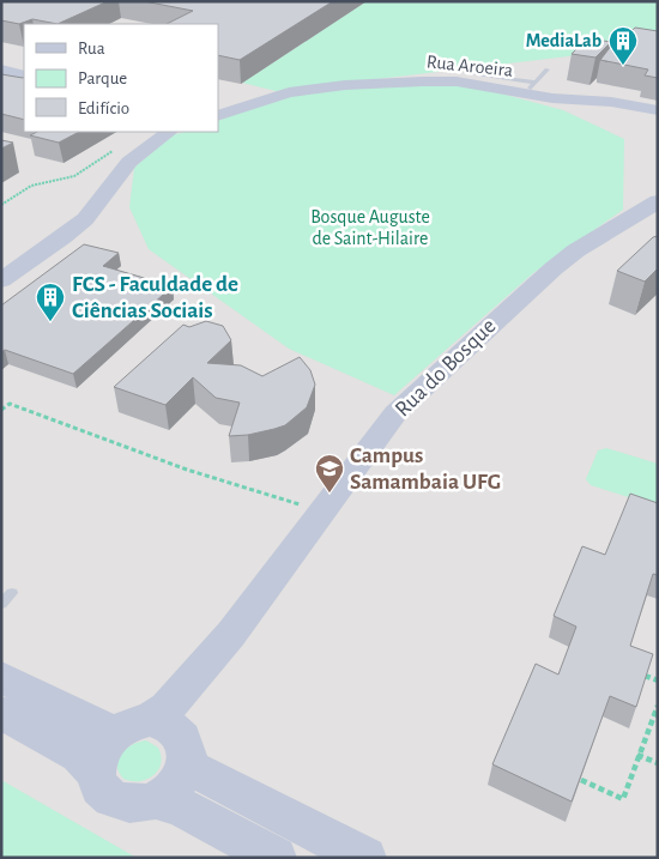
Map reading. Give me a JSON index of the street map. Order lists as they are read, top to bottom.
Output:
{
  "streets": {
    "street": ["Rua Aroeira", "Rua do Bosque"]
  },
  "parks": ["Bosque Auguste de Saint-Hilaire"],
  "places": {
    "building": ["MediaLab", "FCS - Faculdade de Ciências Sociais"],
    "school or university": ["Campus Samambaia UFG"]
  },
  "legend": ["Rua", "Parque", "Edifício"]
}
